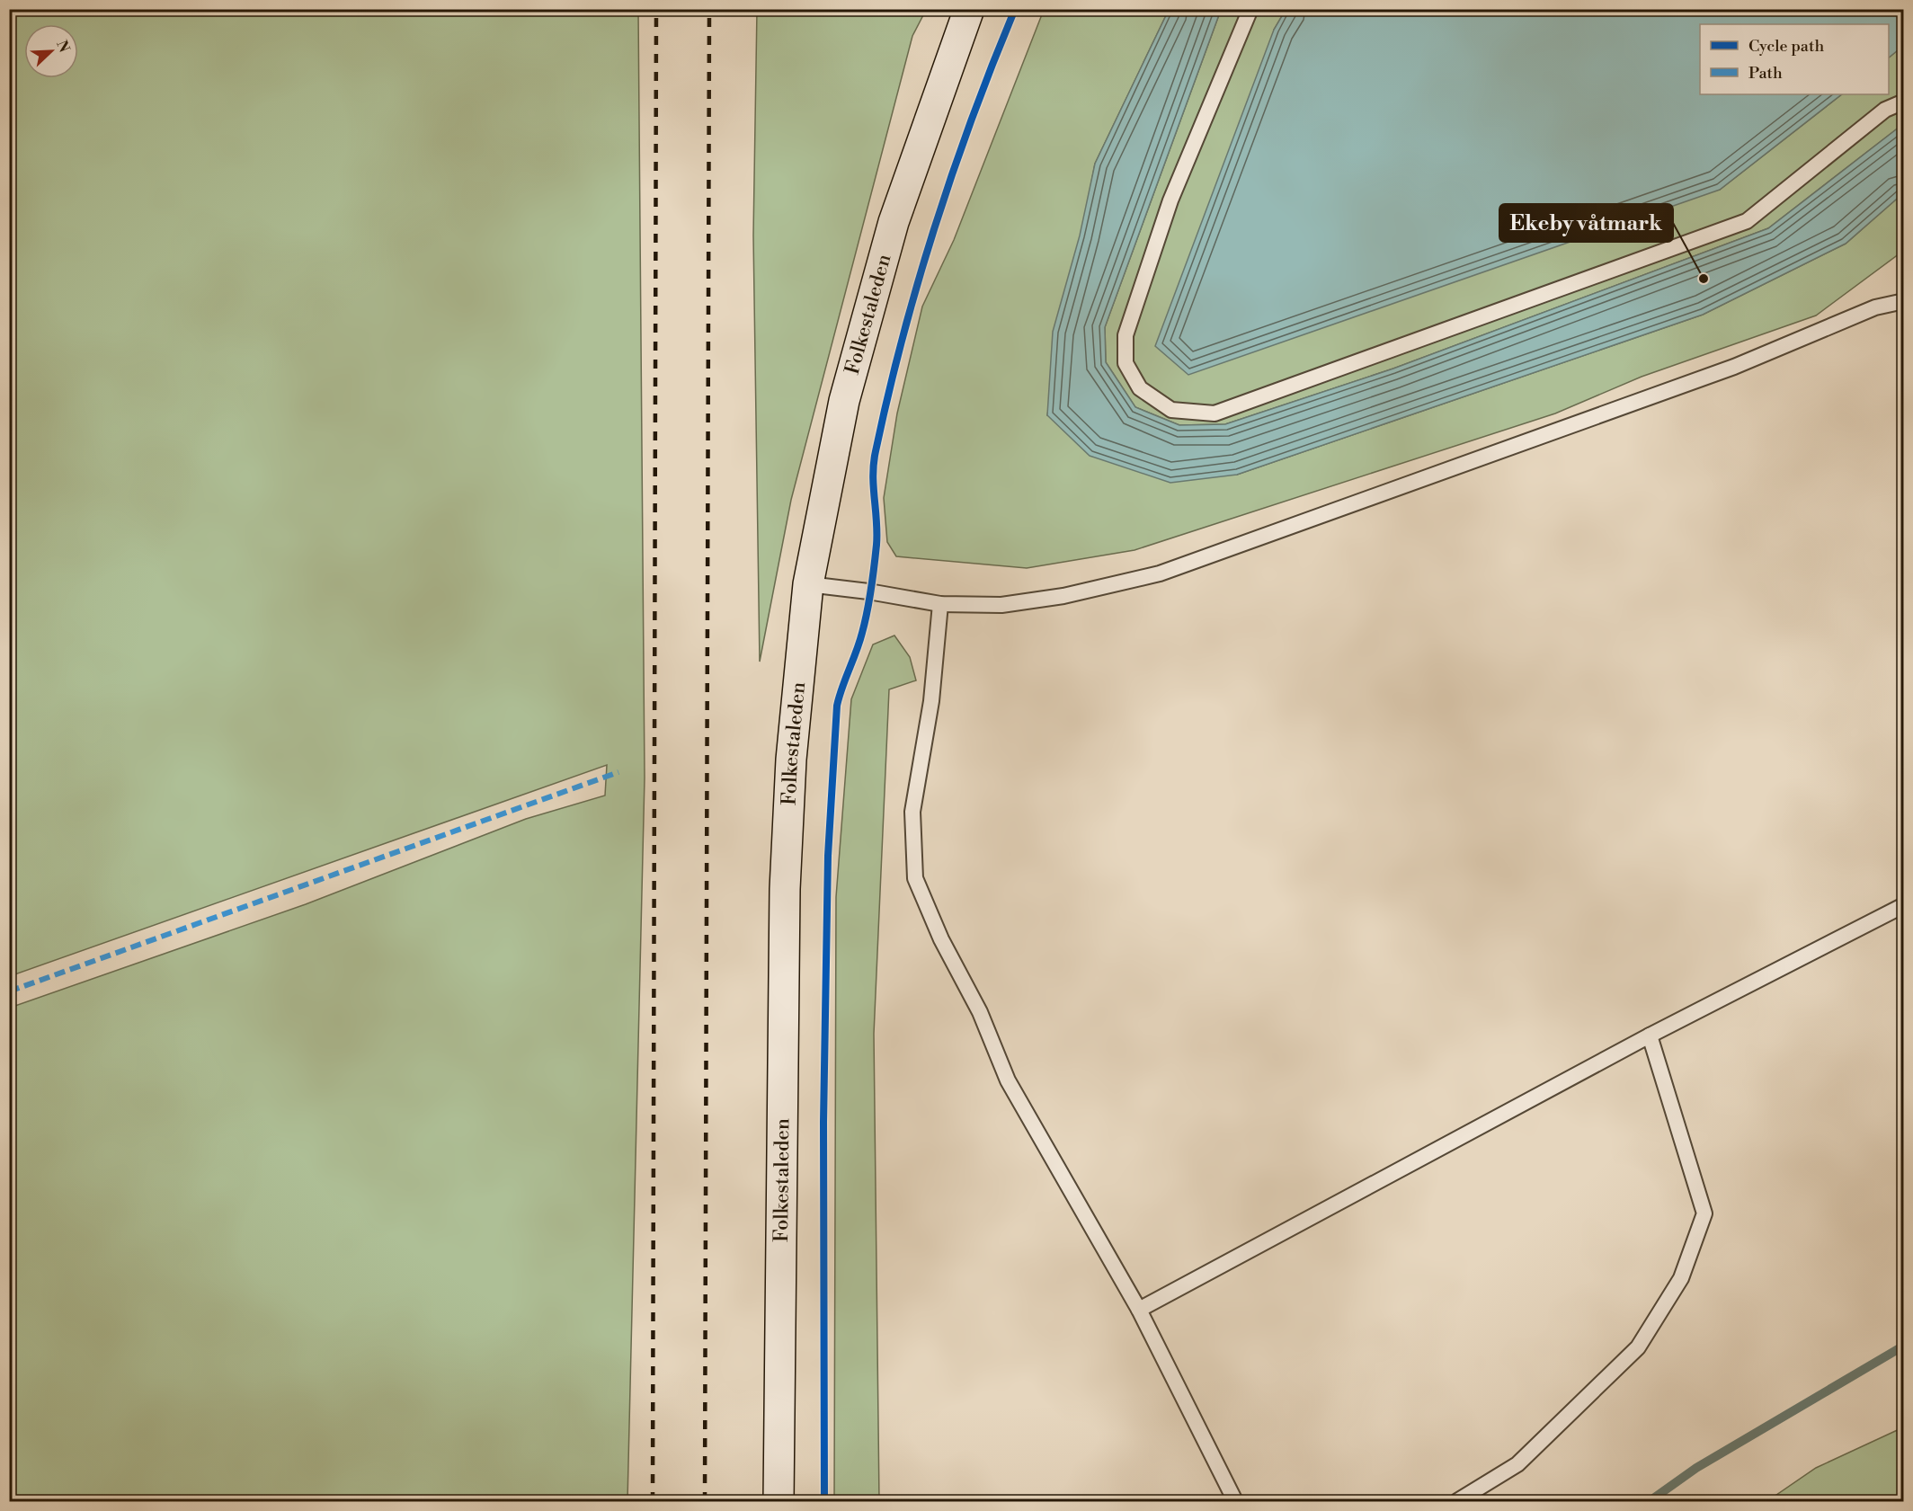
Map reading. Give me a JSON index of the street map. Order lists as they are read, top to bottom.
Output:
{
  "streets": {
    "main road": ["Folkestaleden"]
  },
  "places": ["Ekeby våtmark"],
  "legend": ["Cycle path", "Path"],
  "north": "top right"
}
